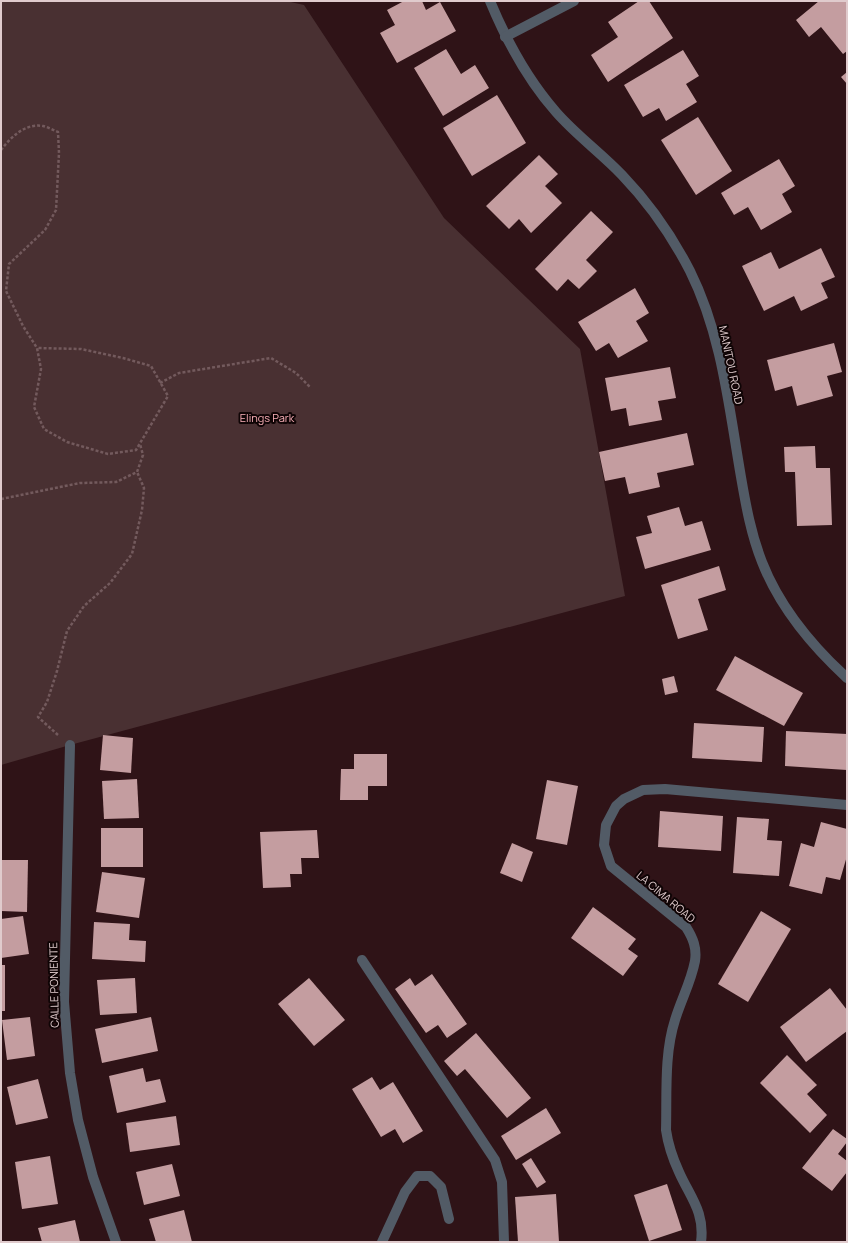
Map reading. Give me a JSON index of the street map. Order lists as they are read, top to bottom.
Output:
{
  "streets": {
    "street": ["MANITOU ROAD", "LA CIMA ROAD", "CALLE PONIENTE"]
  },
  "parks": ["Elings Park"]
}
